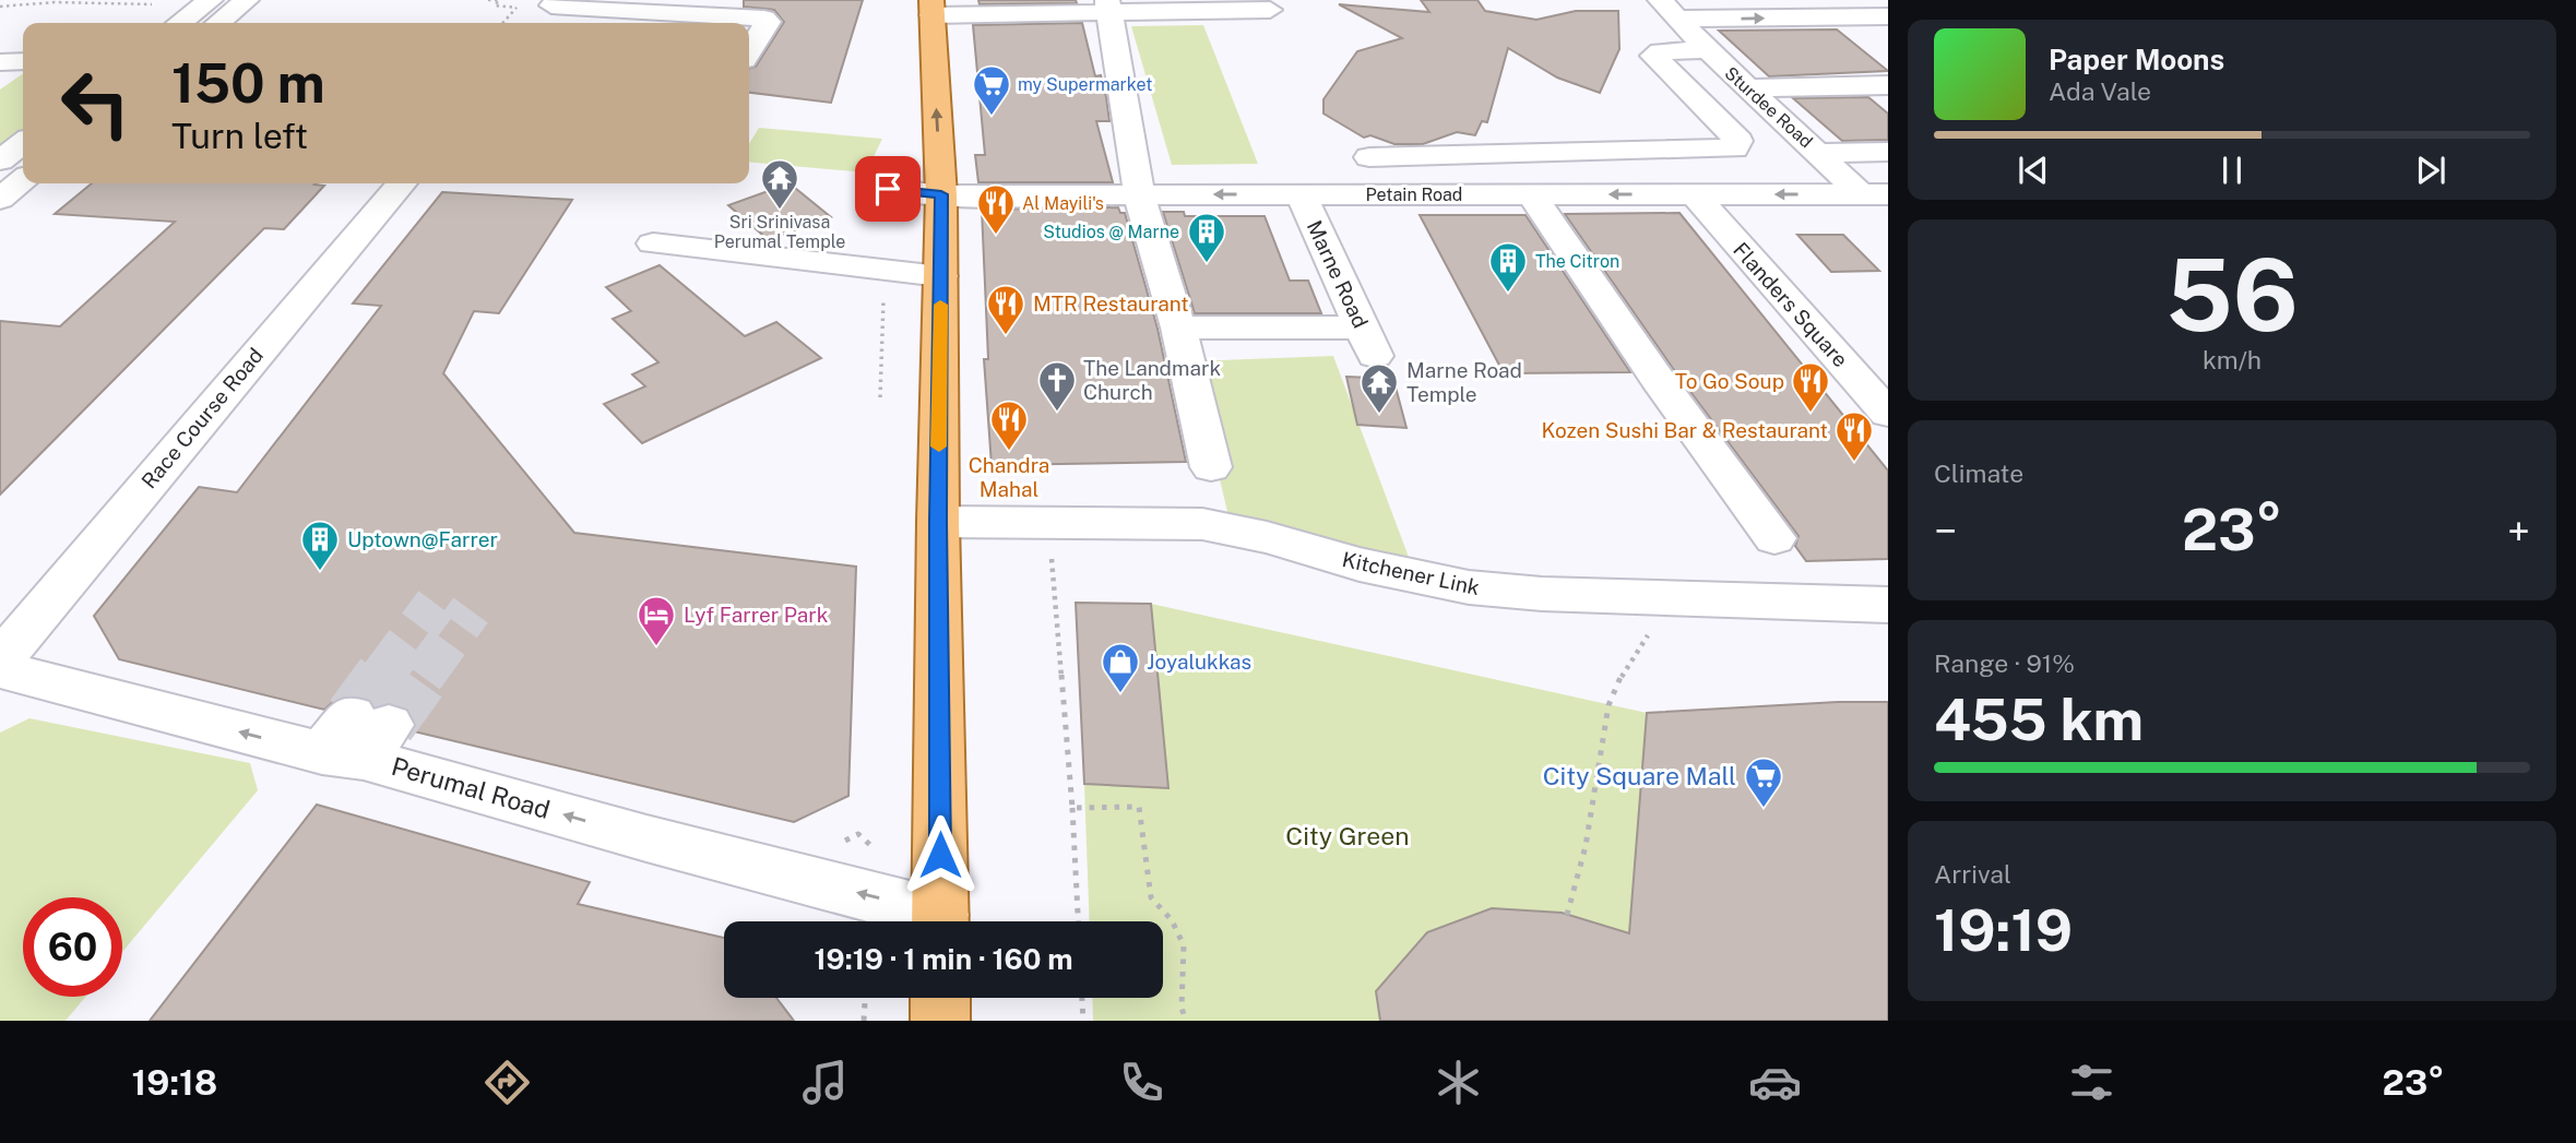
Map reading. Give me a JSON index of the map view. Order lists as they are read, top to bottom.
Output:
{
  "streets": {
    "street": [
      "Sturdee Road",
      "Petain Road",
      "Marne Road",
      "Flanders Square",
      "Race Course Road",
      "Kitchener Link",
      "Perumal Road"
    ]
  },
  "crossings": [
    ["Sturdee Road", "Petain Road"],
    ["Petain Road", "Marne Road"],
    ["Petain Road", "Flanders Square"]
  ],
  "one_way": ["Perumal Road"],
  "parks": ["City Green"],
  "places": {
    "supermarket": ["my Supermarket", "City Square Mall"],
    "temple": ["Sri Srinivasa Perumal Temple", "Marne Road Temple"],
    "restaurant": [
      "Al Mayili's",
      "MTR Restaurant",
      "To Go Soup",
      "Chandra Mahal",
      "Kozen Sushi Bar & Restaurant"
    ],
    "building": ["Studios @ Marne", "The Citron", "Uptown@Farrer"],
    "church": ["The Landmark Church"],
    "hotel": ["Lyf Farrer Park"],
    "shop": ["Joyalukkas"]
  },
  "page": {
    "turn": ["150 m", "Turn left"],
    "song": ["Paper Moons", "Ada Vale"],
    "tile": [
      ["56", "km/h"],
      "Climate",
      ["Range · 91%", "455 km"],
      ["Arrival", "19:19"]
    ],
    "heat": ["−", "23°", "+"],
    "limit": "60",
    "trip": "19:19 · 1 min · 160 m",
    "tabs": ["19:18", "23°"]
  }
}
